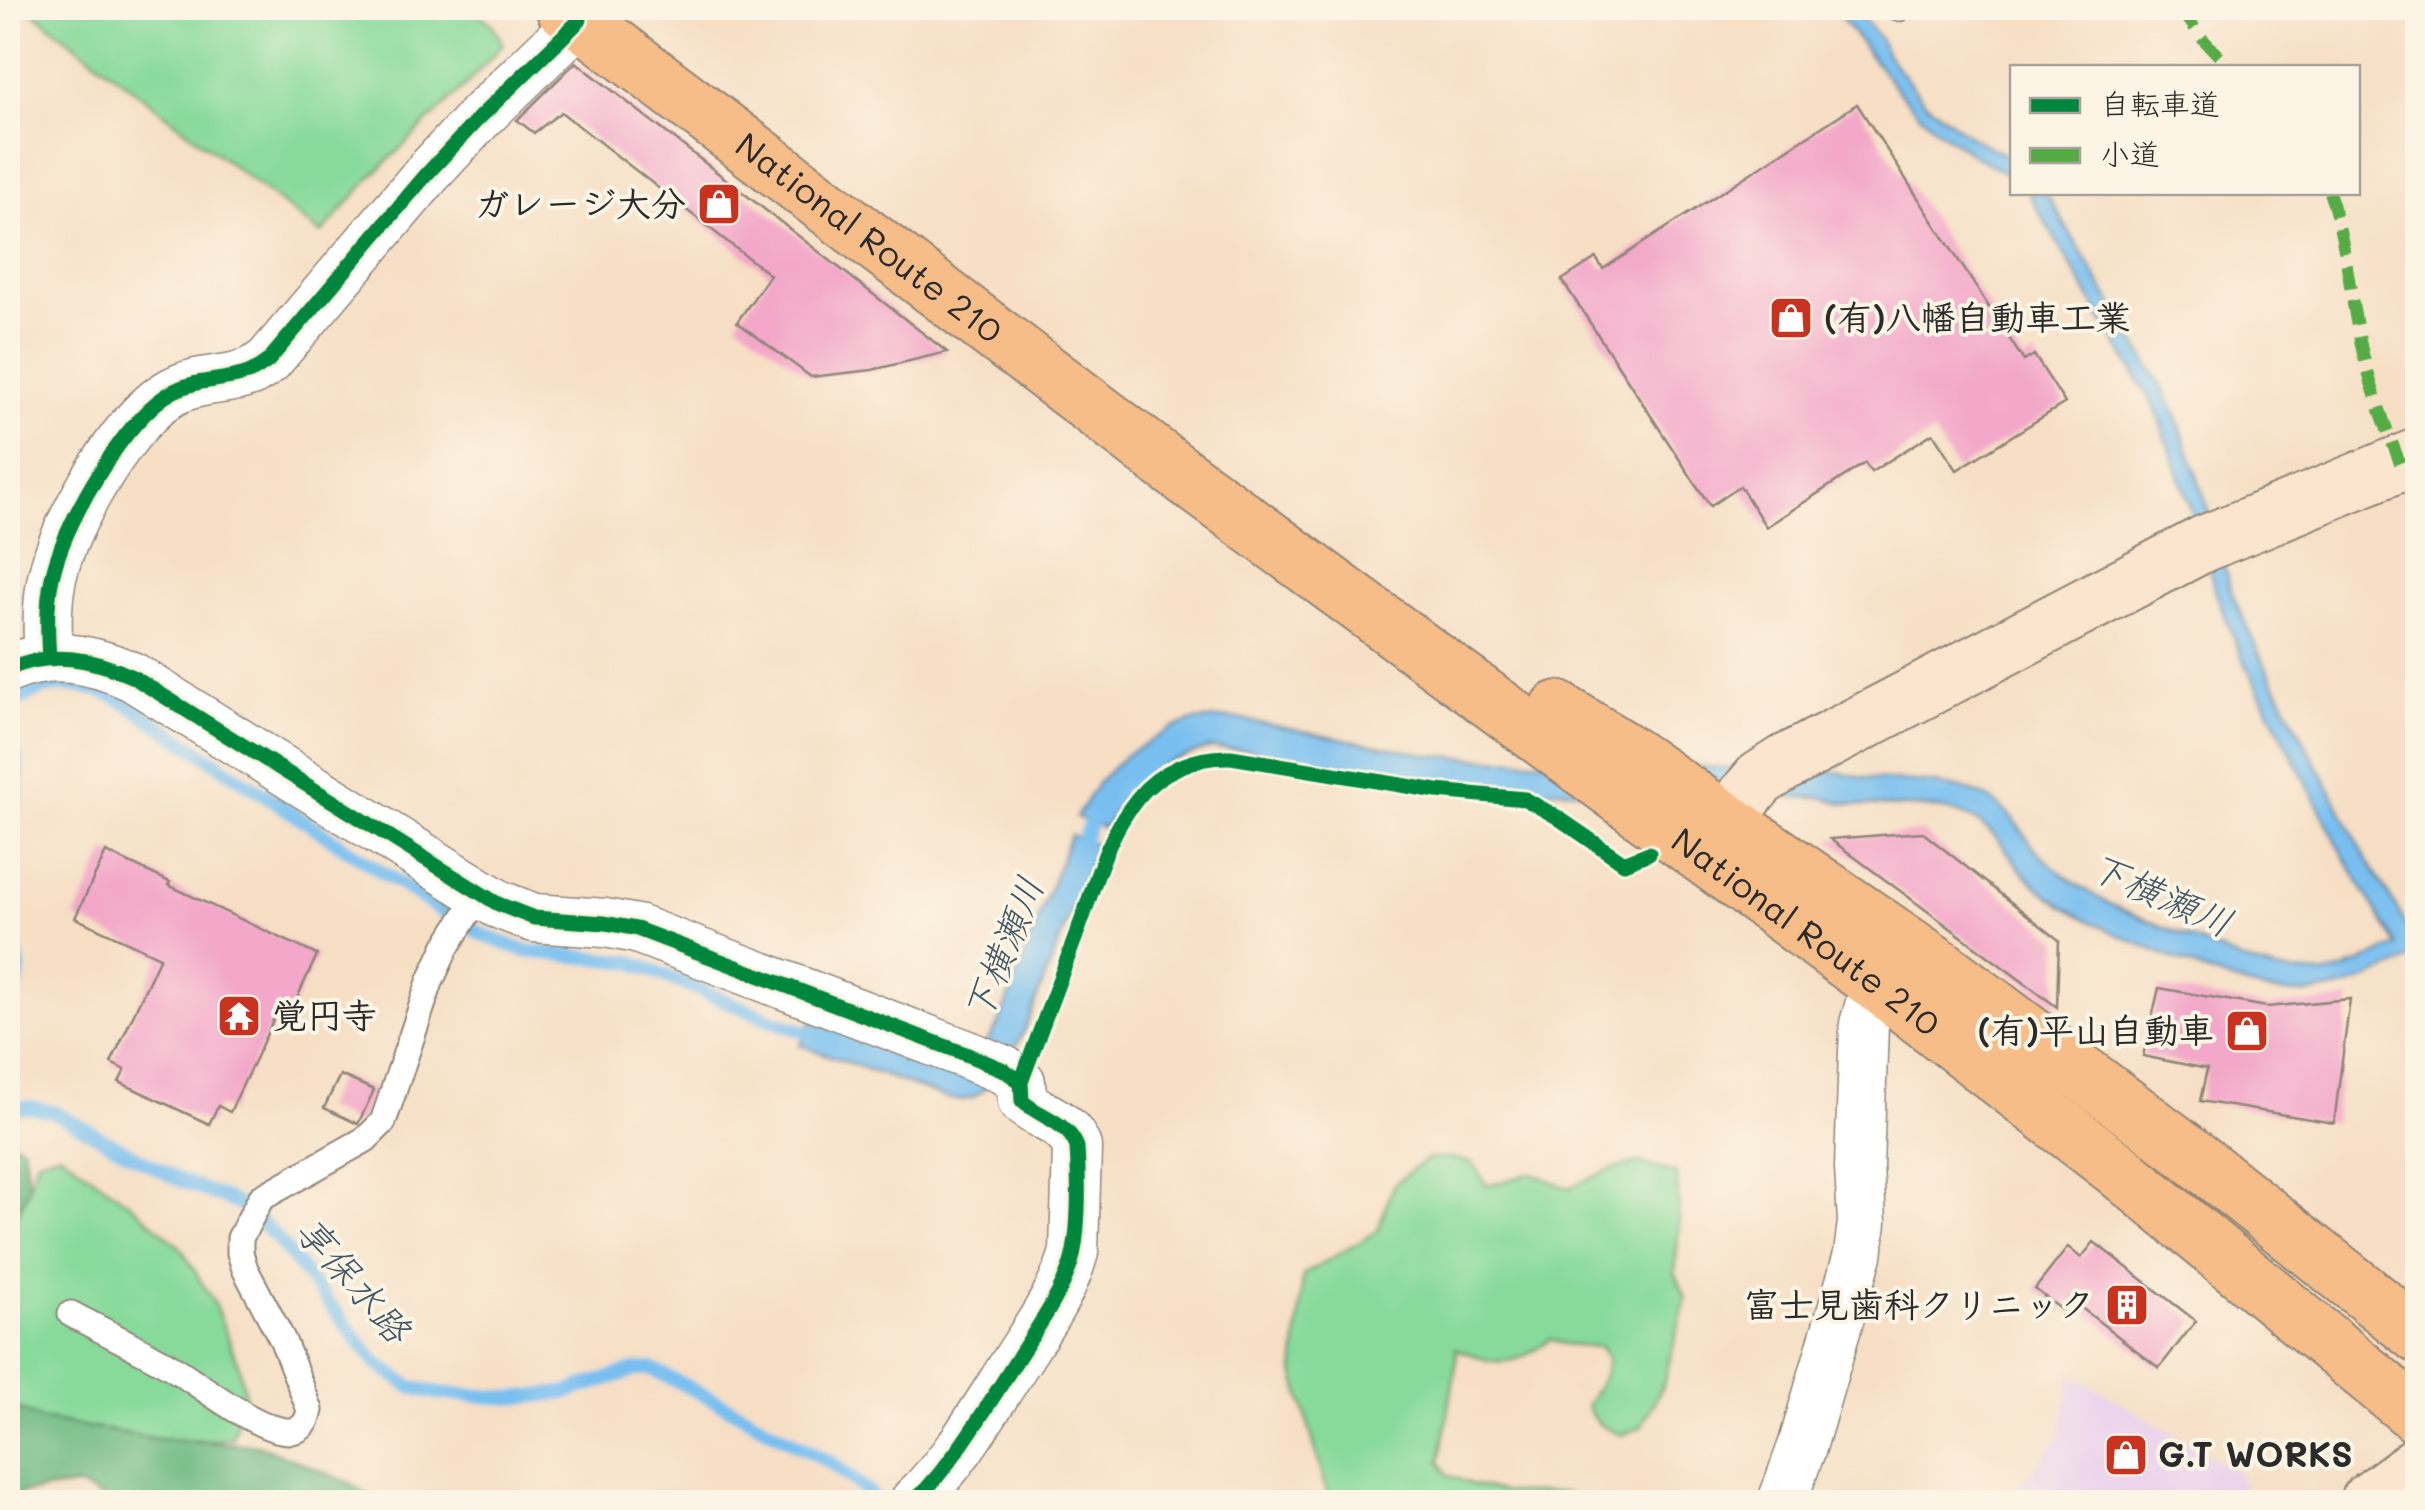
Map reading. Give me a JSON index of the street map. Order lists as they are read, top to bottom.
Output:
{
  "streets": {
    "highway": ["National Route 210"]
  },
  "water": ["下横瀬川", "享保水路"],
  "places": {
    "shop": [
      "ガレージ大分",
      "(有)八幡自動車工業",
      "(有)平山自動車",
      "G.T WORKS"
    ],
    "temple": ["覚円寺"],
    "building": ["富士見歯科クリニック"]
  },
  "legend": ["自転車道", "小道"]
}
